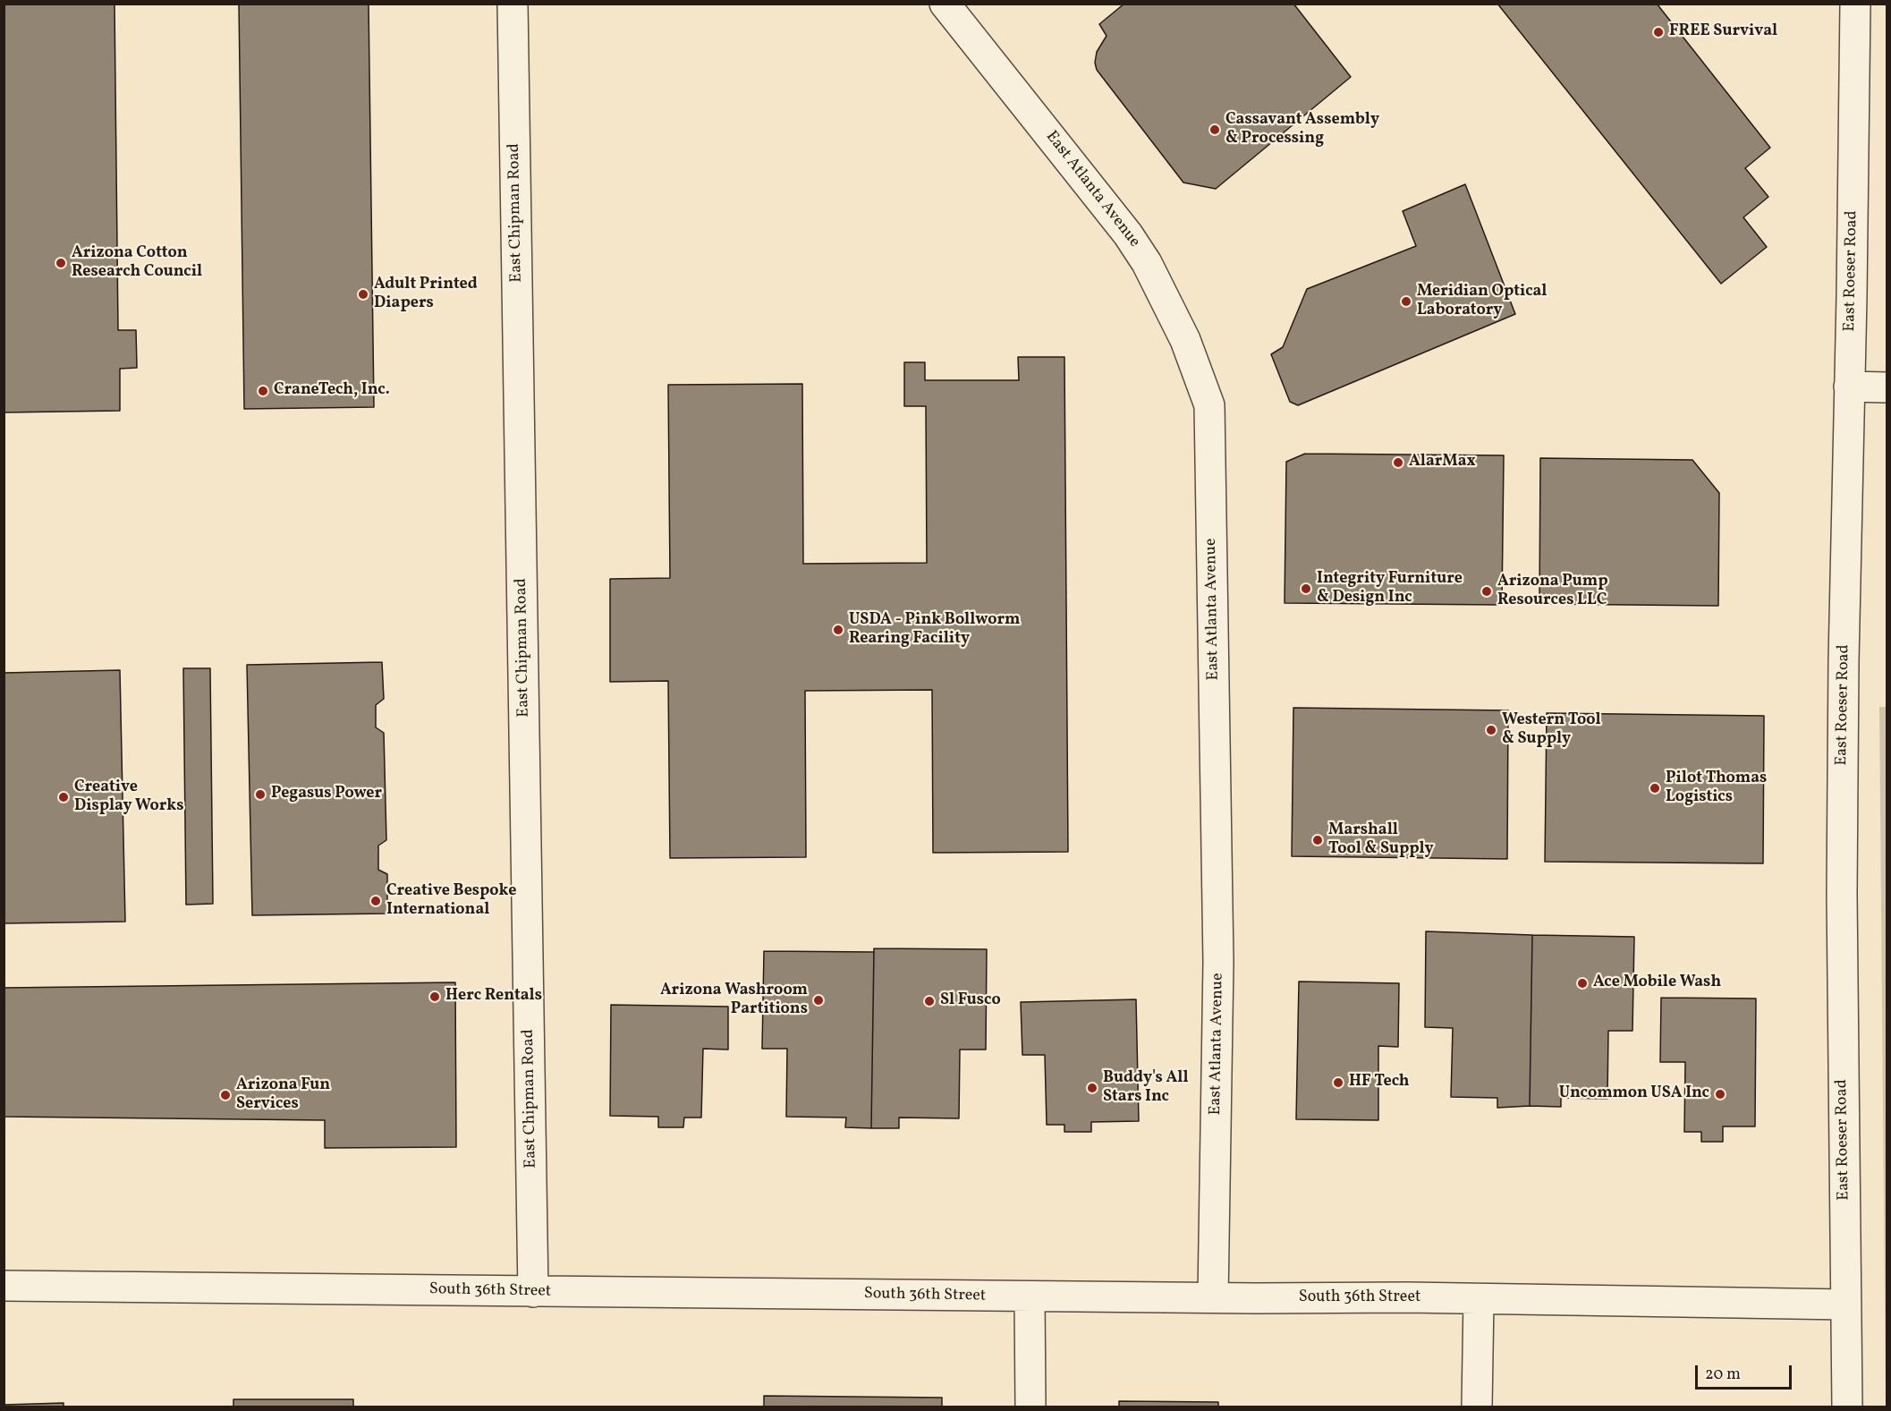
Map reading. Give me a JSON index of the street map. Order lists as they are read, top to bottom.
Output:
{
  "streets": {
    "street": [
      "East Atlanta Avenue",
      "East Chipman Road",
      "East Roeser Road",
      "South 36th Street"
    ]
  },
  "crossings": [
    ["East Atlanta Avenue", "South 36th Street"],
    ["East Chipman Road", "South 36th Street"],
    ["East Roeser Road", "South 36th Street"]
  ],
  "places": [
    "FREE Survival",
    "Cassavant Assembly & Processing",
    "Arizona Cotton Research Council",
    "Adult Printed Diapers",
    "Meridian Optical Laboratory",
    "CraneTech, Inc.",
    "AlarMax",
    "Integrity Furniture & Design Inc",
    "Arizona Pump Resources LLC",
    "USDA - Pink Bollworm Rearing Facility",
    "Western Tool & Supply",
    "Pilot Thomas Logistics",
    "Pegasus Power",
    "Creative Display Works",
    "Marshall Tool & Supply",
    "Creative Bespoke International",
    "Ace Mobile Wash",
    "Herc Rentals",
    "Arizona Washroom Partitions",
    "Sl Fusco",
    "HF Tech",
    "Buddy's All Stars Inc",
    "Uncommon USA Inc",
    "Arizona Fun Services"
  ],
  "scale_bar": "20 m"
}
